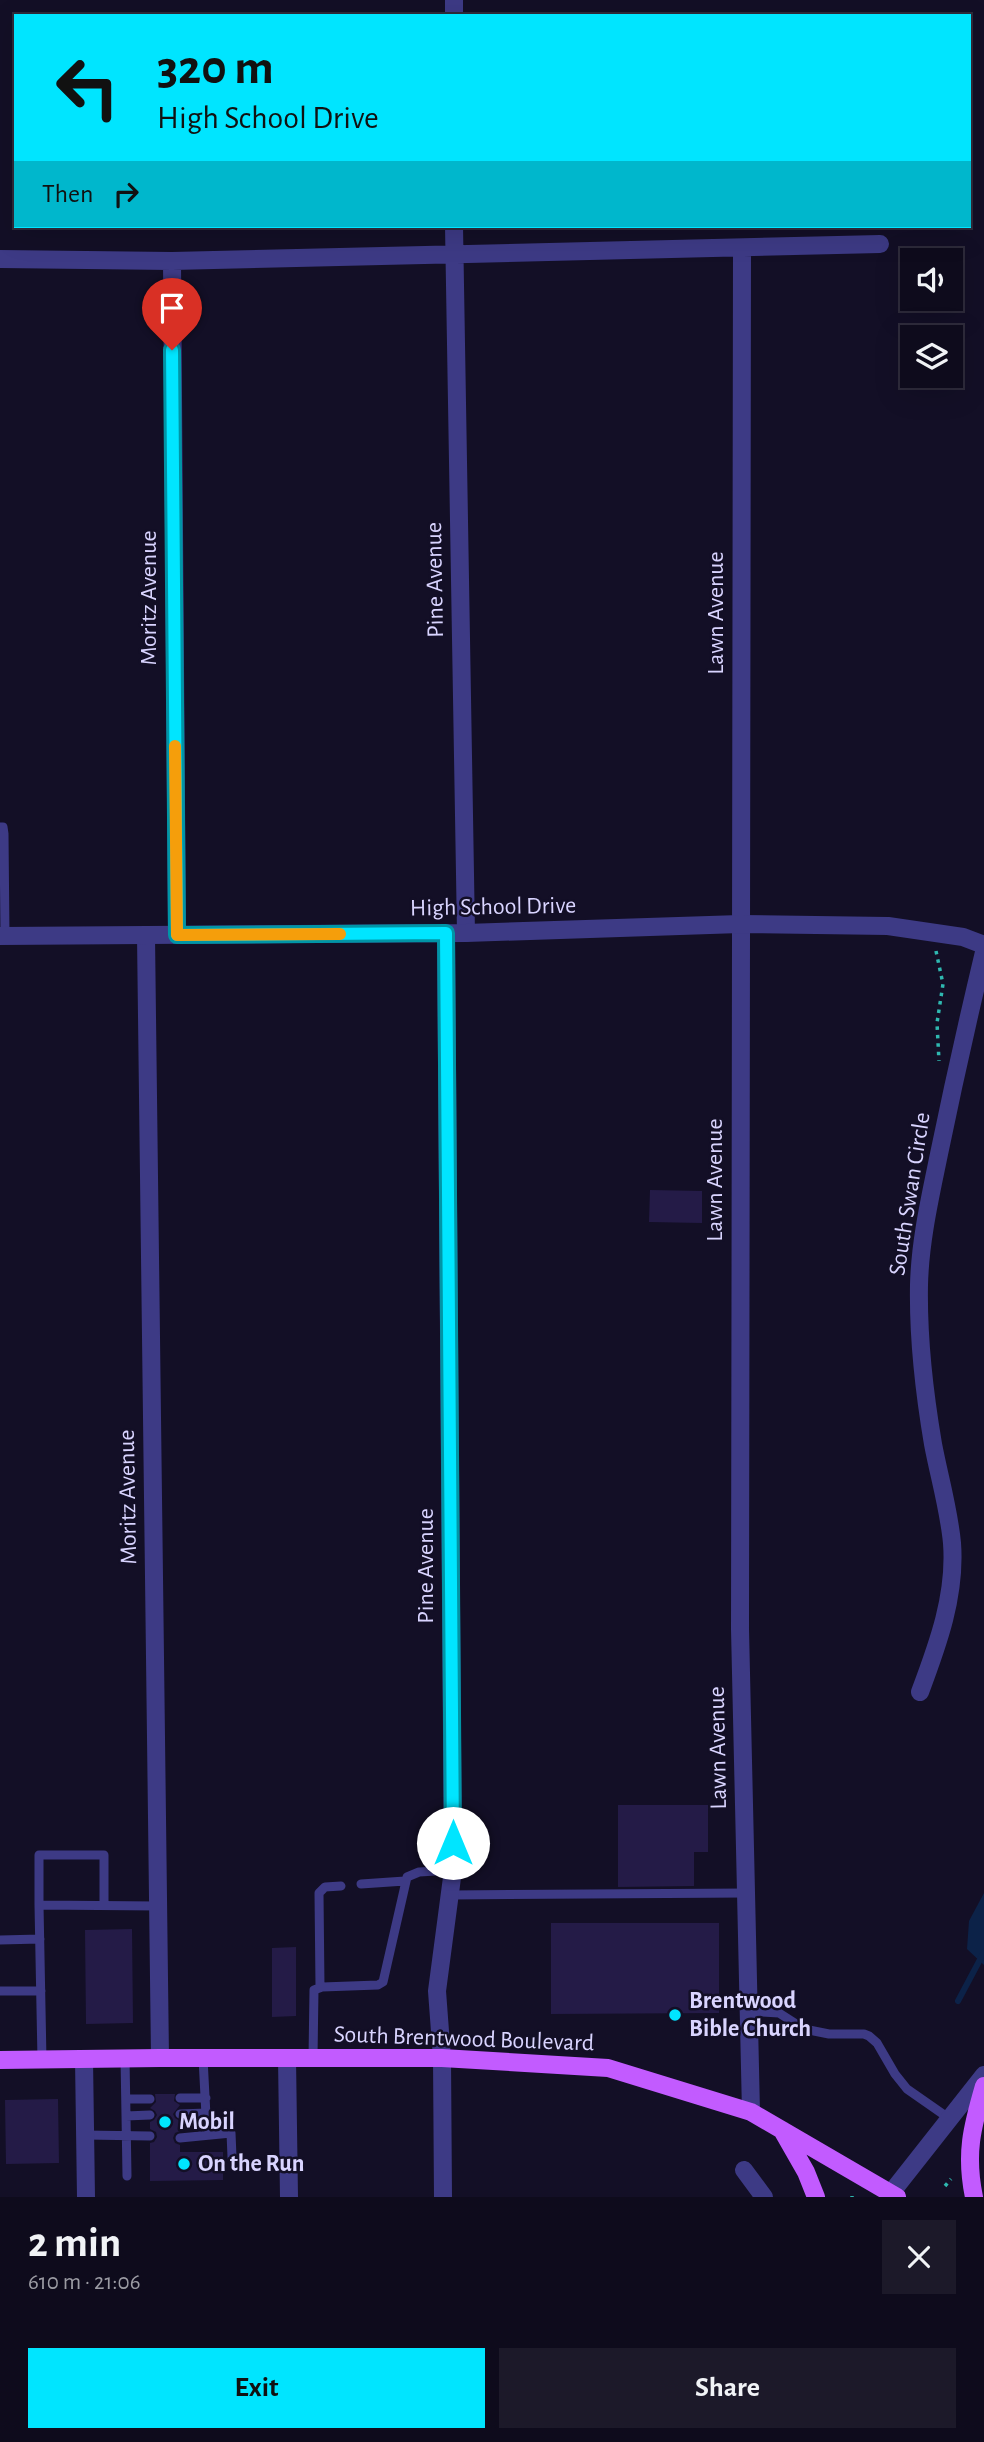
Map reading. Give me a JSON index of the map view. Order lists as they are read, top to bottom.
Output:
{
  "streets": {
    "main road": ["South Brentwood Boulevard"],
    "street": [
      "Pine Avenue",
      "Moritz Avenue",
      "Lawn Avenue",
      "High School Drive",
      "South Swan Circle"
    ]
  },
  "crossings": [
    ["Pine Avenue", "High School Drive"],
    ["Pine Avenue", "South Brentwood Boulevard"],
    ["Moritz Avenue", "High School Drive"],
    ["Moritz Avenue", "South Brentwood Boulevard"],
    ["Lawn Avenue", "High School Drive"],
    ["Lawn Avenue", "South Brentwood Boulevard"]
  ],
  "places": ["Brentwood Bible Church", "Mobil", "On the Run"],
  "page": {
    "turn": ["320 m", "High School Drive"],
    "then": "Then",
    "heading": ["2 min", "610 m · 21:06"],
    "buttons": ["Exit", "Share"]
  }
}
